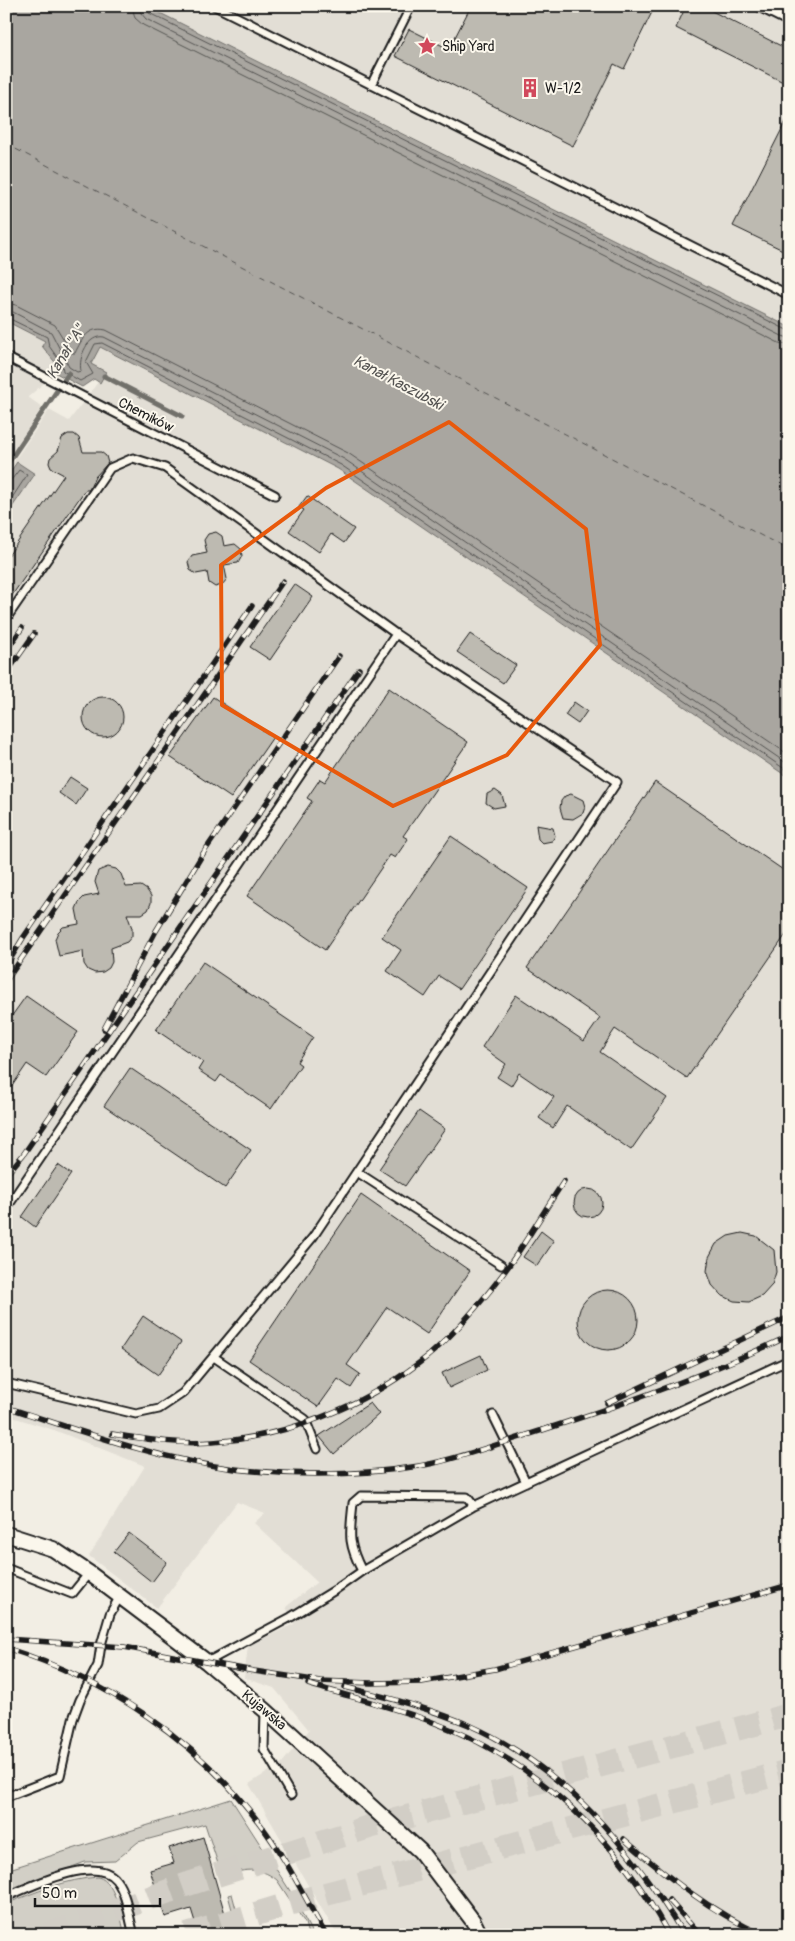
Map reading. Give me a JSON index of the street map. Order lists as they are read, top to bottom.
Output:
{
  "streets": {
    "street": ["Kujawska"],
    "lane": ["Chemików"]
  },
  "water": ["Kanał \"A\"", "Kanał Kaszubski"],
  "places": {
    "place": ["Ship Yard"],
    "building": ["W-1/2"]
  },
  "scale_bar": "50 m"
}
